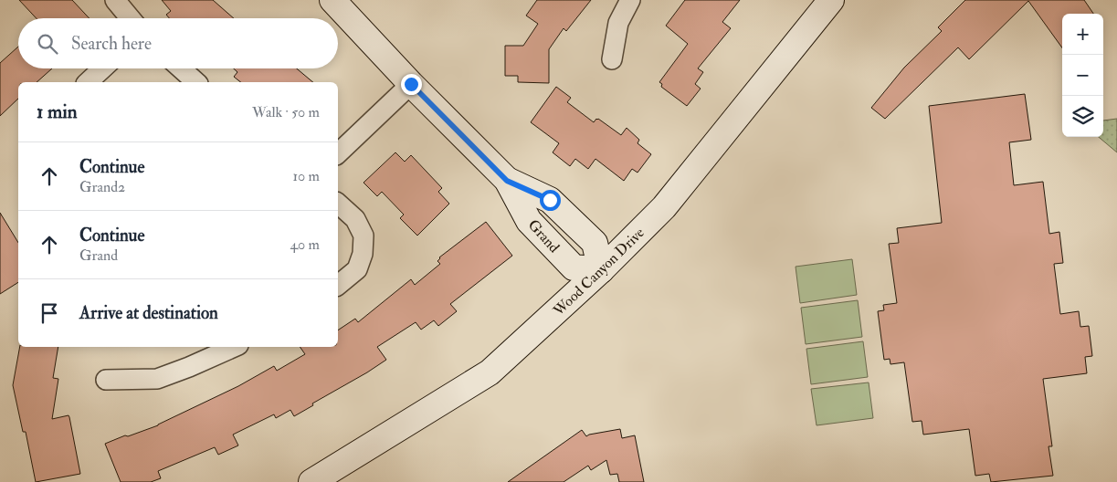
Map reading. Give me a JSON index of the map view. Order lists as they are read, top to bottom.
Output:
{
  "streets": {
    "street": ["Grand", "Wood Canyon Drive"]
  },
  "crossings": [
    ["Grand", "Wood Canyon Drive"]
  ],
  "page": {
    "map_buttons": ["+", "−"],
    "search": "Search here",
    "heading": ["1 min", "Walk · 50 m"],
    "list": [
      ["Continue", "Grand2", "10 m"],
      ["Continue", "Grand", "40 m"],
      "Arrive at destination"
    ]
  }
}
